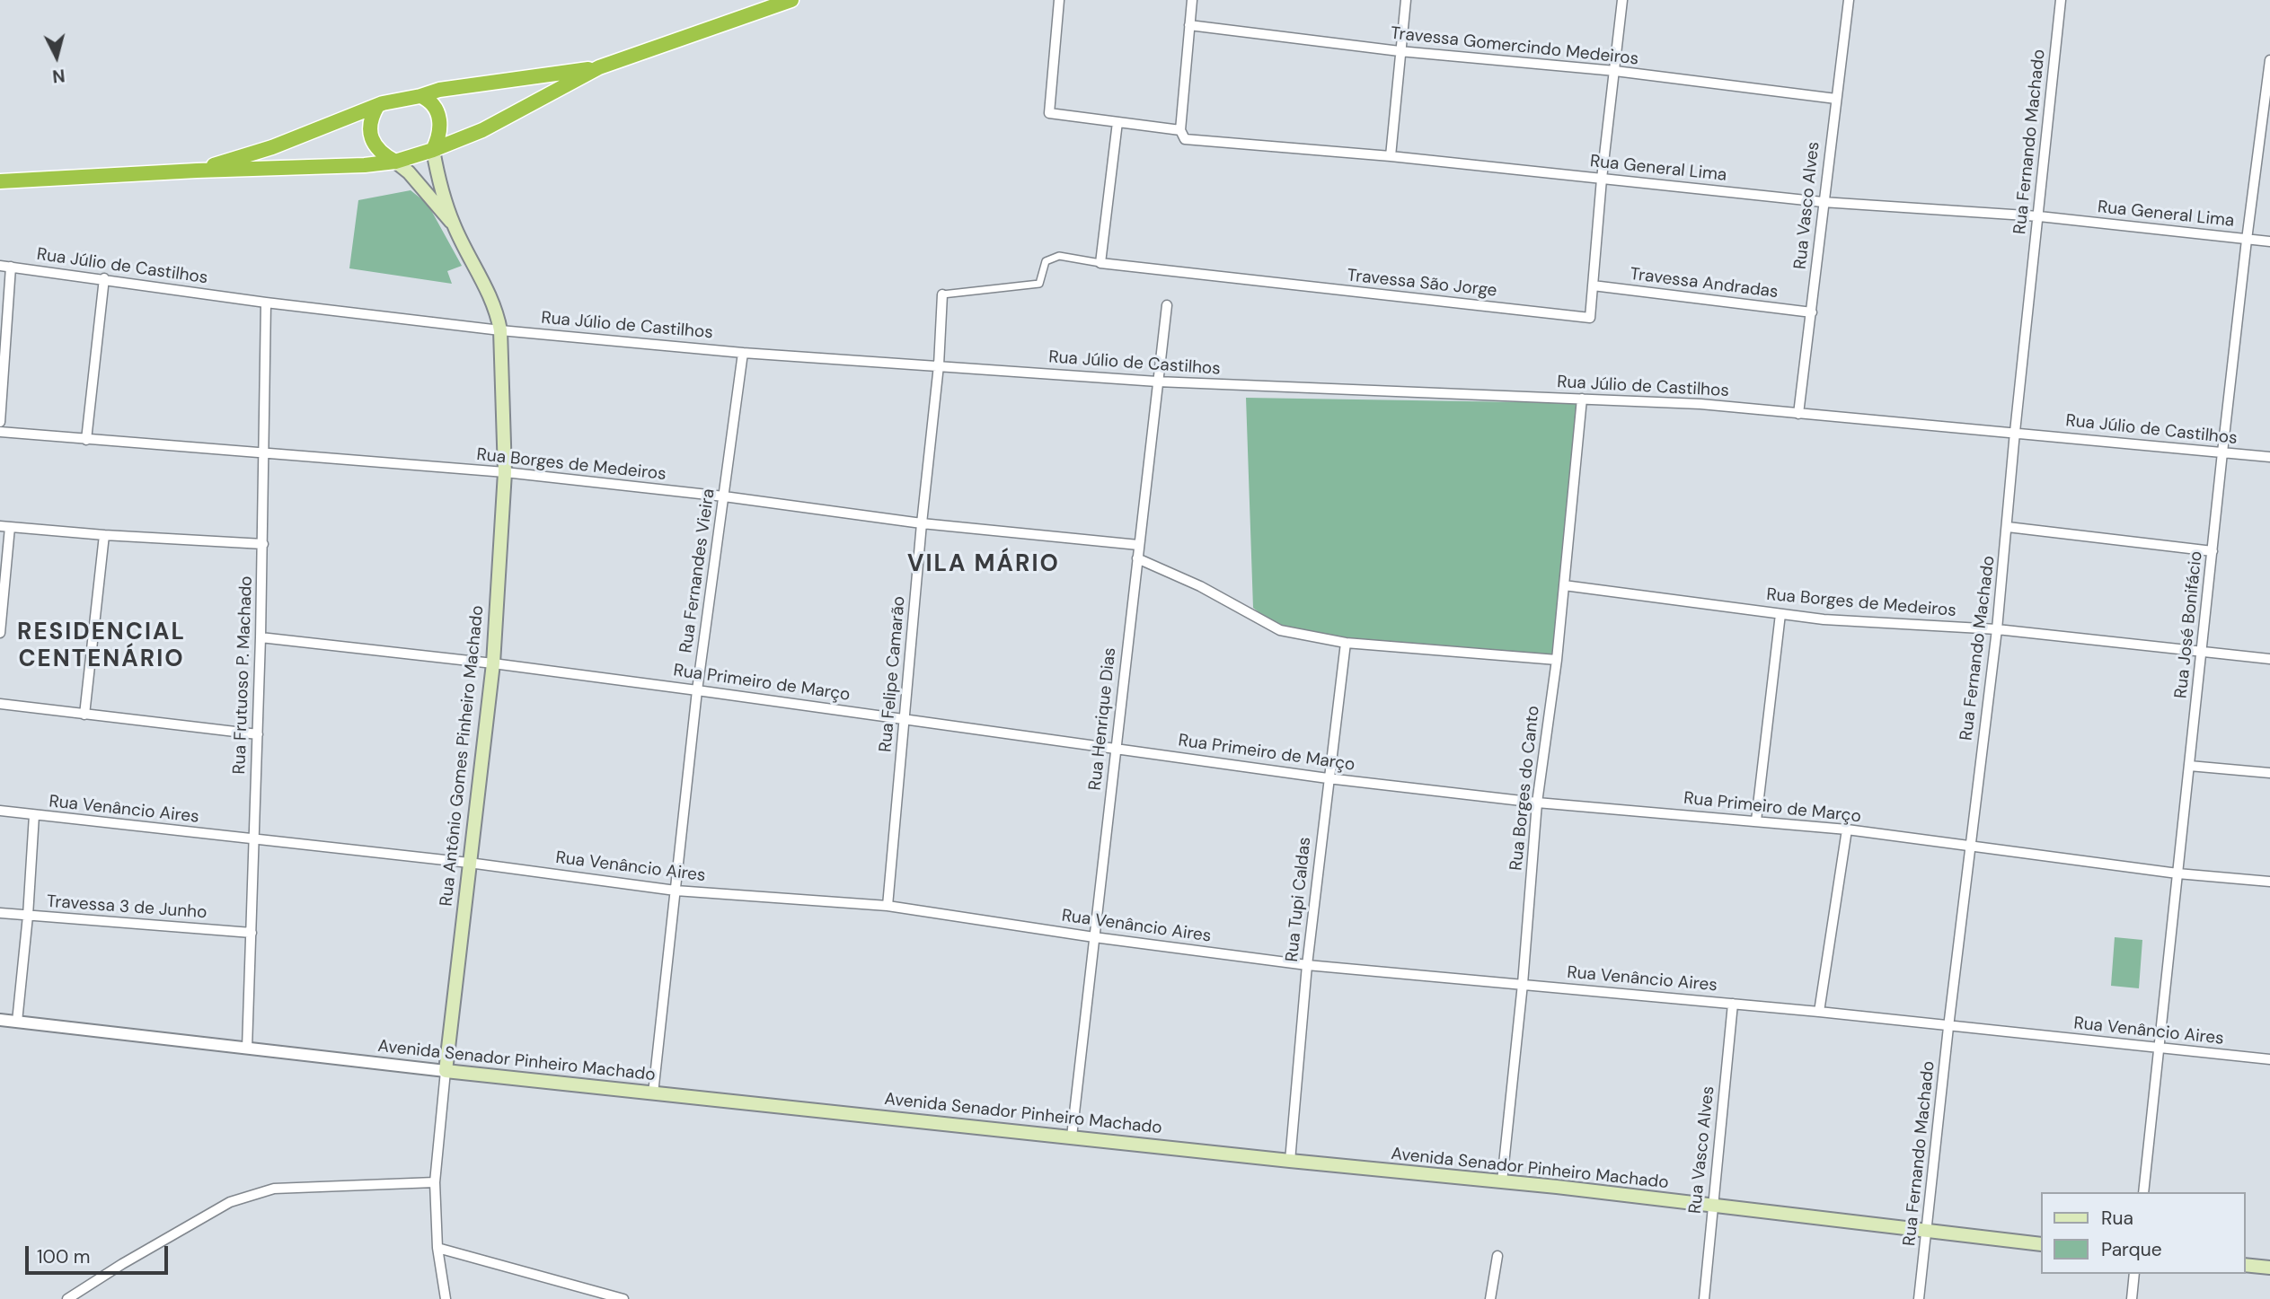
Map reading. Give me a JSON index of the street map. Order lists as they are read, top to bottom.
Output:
{
  "streets": {
    "main road": ["Rua Antônio Gomes Pinheiro Machado", "Avenida Senador Pinheiro Machado"],
    "street": [
      "Travessa Gomercindo Medeiros",
      "Rua Fernando Machado",
      "Rua General Lima",
      "Rua Vasco Alves",
      "Rua Júlio de Castilhos",
      "Travessa São Jorge",
      "Travessa Andradas",
      "Rua Borges de Medeiros",
      "Rua Fernandes Vieira",
      "Rua José Bonifácio",
      "Rua Felipe Camarão",
      "Rua Frutuoso P. Machado",
      "Rua Primeiro de Março",
      "Rua Henrique Dias",
      "Rua Borges do Canto",
      "Rua Venâncio Aires",
      "Rua Tupi Caldas",
      "Travessa 3 de Junho"
    ]
  },
  "crossings": [
    ["Travessa Gomercindo Medeiros", "Rua Vasco Alves"],
    ["Rua Fernando Machado", "Rua General Lima"],
    ["Rua Fernando Machado", "Rua Júlio de Castilhos"],
    ["Rua Fernando Machado", "Rua Borges de Medeiros"],
    ["Rua Fernando Machado", "Rua Primeiro de Março"],
    ["Rua Fernando Machado", "Rua Venâncio Aires"],
    ["Rua Fernando Machado", "Avenida Senador Pinheiro Machado"],
    ["Rua General Lima", "Rua Vasco Alves"],
    ["Rua General Lima", "Rua José Bonifácio"],
    ["Rua Vasco Alves", "Rua Júlio de Castilhos"],
    ["Rua Vasco Alves", "Travessa Andradas"],
    ["Rua Vasco Alves", "Rua Venâncio Aires"],
    ["Rua Vasco Alves", "Avenida Senador Pinheiro Machado"],
    ["Rua Júlio de Castilhos", "Rua Fernandes Vieira"],
    ["Rua Júlio de Castilhos", "Rua José Bonifácio"],
    ["Rua Júlio de Castilhos", "Rua Felipe Camarão"],
    ["Rua Júlio de Castilhos", "Rua Frutuoso P. Machado"],
    ["Rua Júlio de Castilhos", "Rua Henrique Dias"],
    ["Rua Júlio de Castilhos", "Rua Antônio Gomes Pinheiro Machado"],
    ["Rua Júlio de Castilhos", "Rua Borges do Canto"],
    ["Travessa São Jorge", "Travessa Andradas"],
    ["Rua Borges de Medeiros", "Rua Fernandes Vieira"],
    ["Rua Borges de Medeiros", "Rua José Bonifácio"],
    ["Rua Borges de Medeiros", "Rua Felipe Camarão"],
    ["Rua Borges de Medeiros", "Rua Frutuoso P. Machado"],
    ["Rua Borges de Medeiros", "Rua Henrique Dias"],
    ["Rua Borges de Medeiros", "Rua Antônio Gomes Pinheiro Machado"],
    ["Rua Borges de Medeiros", "Rua Borges do Canto"],
    ["Rua Fernandes Vieira", "Rua Primeiro de Março"],
    ["Rua Fernandes Vieira", "Rua Venâncio Aires"],
    ["Rua Fernandes Vieira", "Avenida Senador Pinheiro Machado"],
    ["Rua José Bonifácio", "Rua Primeiro de Março"],
    ["Rua José Bonifácio", "Rua Venâncio Aires"],
    ["Rua Felipe Camarão", "Rua Primeiro de Março"],
    ["Rua Felipe Camarão", "Rua Venâncio Aires"],
    ["Rua Frutuoso P. Machado", "Rua Primeiro de Março"],
    ["Rua Frutuoso P. Machado", "Rua Venâncio Aires"],
    ["Rua Frutuoso P. Machado", "Travessa 3 de Junho"],
    ["Rua Frutuoso P. Machado", "Avenida Senador Pinheiro Machado"],
    ["Rua Primeiro de Março", "Rua Henrique Dias"],
    ["Rua Primeiro de Março", "Rua Antônio Gomes Pinheiro Machado"],
    ["Rua Primeiro de Março", "Rua Borges do Canto"],
    ["Rua Primeiro de Março", "Rua Tupi Caldas"],
    ["Rua Henrique Dias", "Rua Venâncio Aires"],
    ["Rua Henrique Dias", "Avenida Senador Pinheiro Machado"],
    ["Rua Antônio Gomes Pinheiro Machado", "Rua Venâncio Aires"],
    ["Rua Antônio Gomes Pinheiro Machado", "Avenida Senador Pinheiro Machado"],
    ["Rua Borges do Canto", "Rua Venâncio Aires"],
    ["Rua Borges do Canto", "Avenida Senador Pinheiro Machado"],
    ["Rua Venâncio Aires", "Rua Tupi Caldas"],
    ["Rua Tupi Caldas", "Avenida Senador Pinheiro Machado"]
  ],
  "districts": ["VILA MÁRIO", "RESIDENCIAL CENTENÁRIO"],
  "legend": ["Rua", "Parque"],
  "scale_bar": "100 m",
  "north": "bottom"
}
